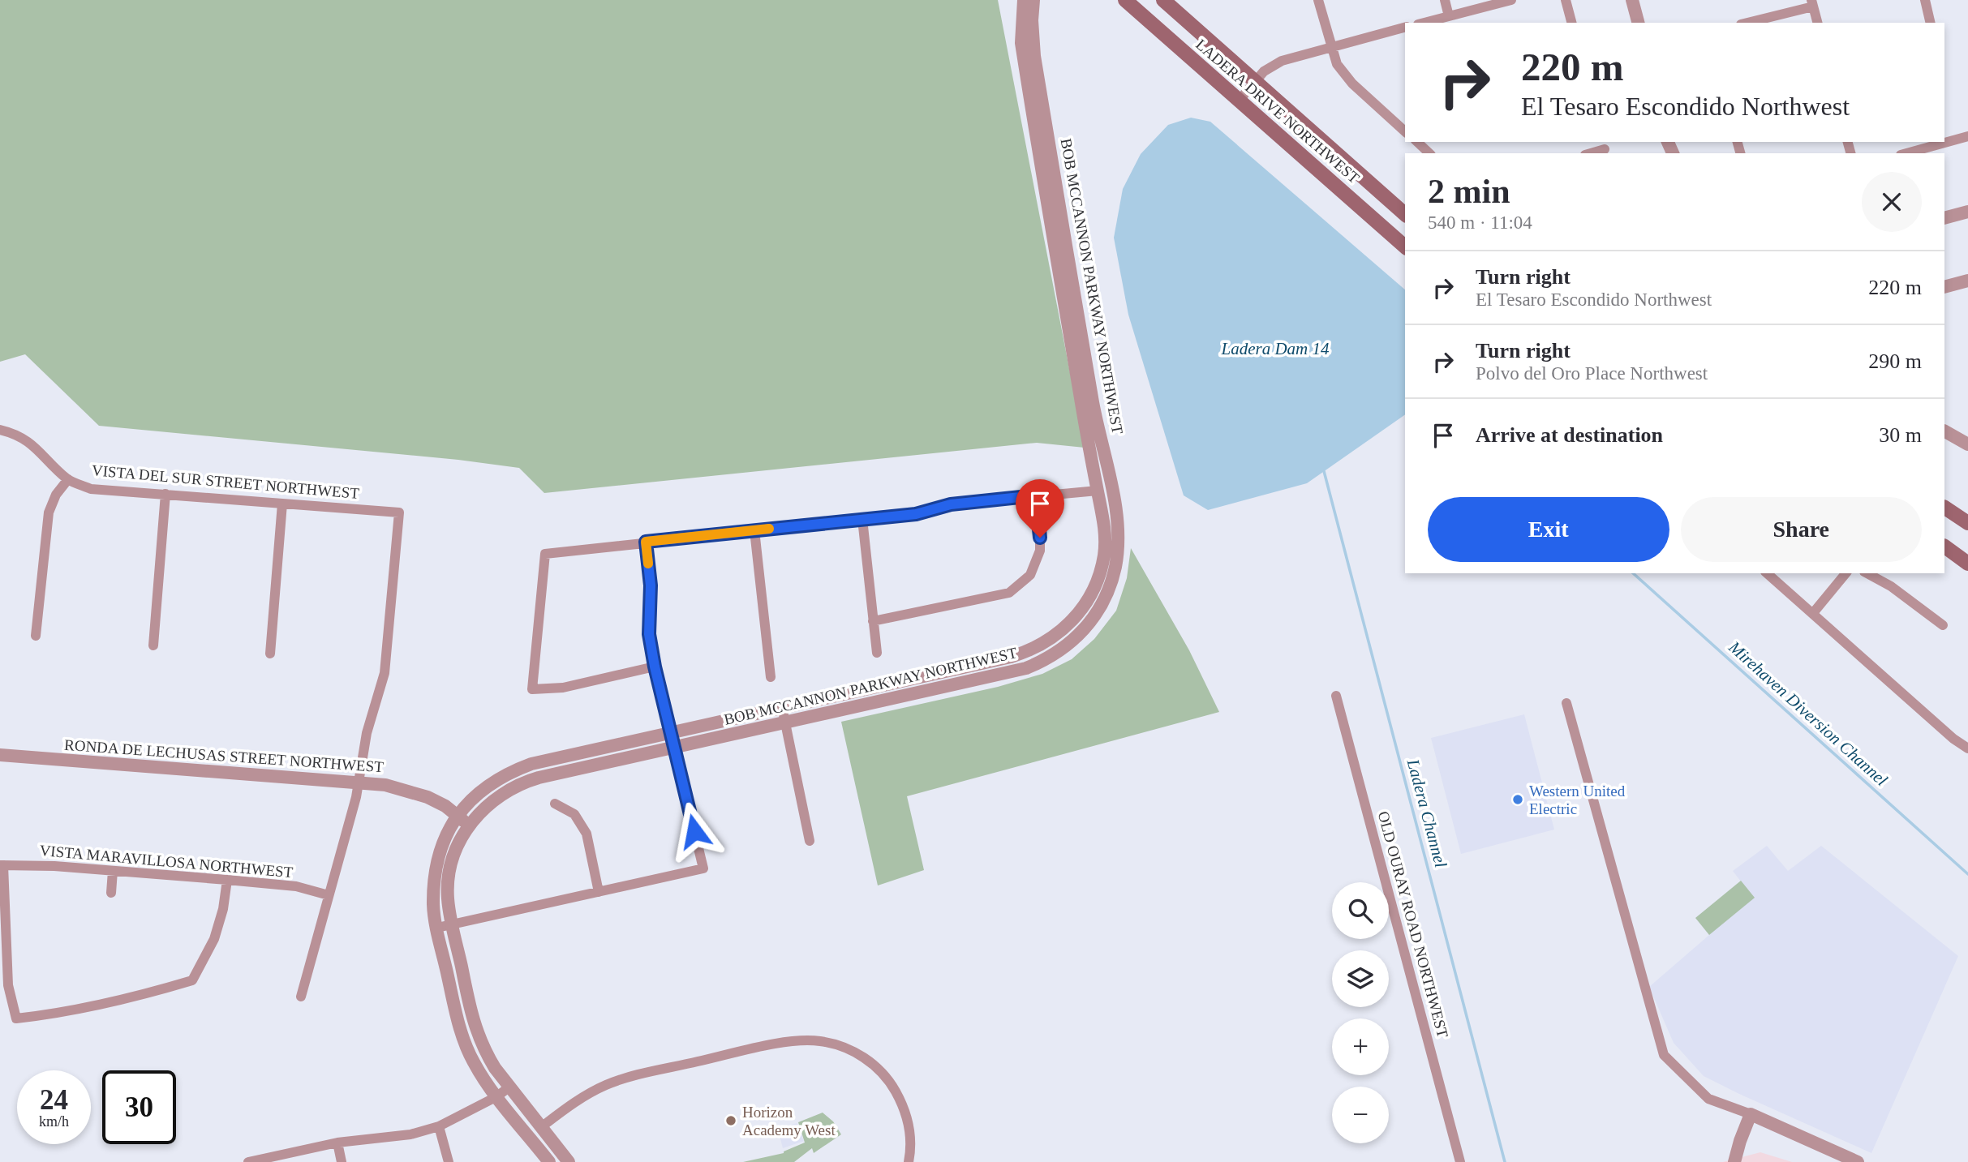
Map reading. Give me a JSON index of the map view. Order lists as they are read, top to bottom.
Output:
{
  "streets": {
    "main road": ["LADERA DRIVE NORTHWEST"],
    "street": [
      "BOB MCCANNON PARKWAY NORTHWEST",
      "VISTA DEL SUR STREET NORTHWEST",
      "RONDA DE LECHUSAS STREET NORTHWEST",
      "VISTA MARAVILLOSA NORTHWEST",
      "OLD OURAY ROAD NORTHWEST"
    ]
  },
  "crossings": [
    ["BOB MCCANNON PARKWAY NORTHWEST", "RONDA DE LECHUSAS STREET NORTHWEST"],
    ["VISTA DEL SUR STREET NORTHWEST", "RONDA DE LECHUSAS STREET NORTHWEST"]
  ],
  "water": ["Ladera Dam 14", "Mirehaven Diversion Channel", "Ladera Channel"],
  "places": ["Western United Electric", "Horizon Academy West"],
  "page": {
    "turn": ["220 m", "El Tesaro Escondido Northwest"],
    "heading": ["2 min", "540 m · 11:04"],
    "list": [
      {
        "name": "Turn right",
        "note": "El Tesaro Escondido Northwest",
        "value": "220 m"
      },
      {
        "name": "Turn right",
        "note": "Polvo del Oro Place Northwest",
        "value": "290 m"
      },
      {
        "name": "Arrive at destination",
        "value": "30 m"
      }
    ],
    "buttons": ["Exit", "Share"],
    "map_buttons": ["+", "−"],
    "speed": "24 km/h",
    "limit": "30"
  }
}
